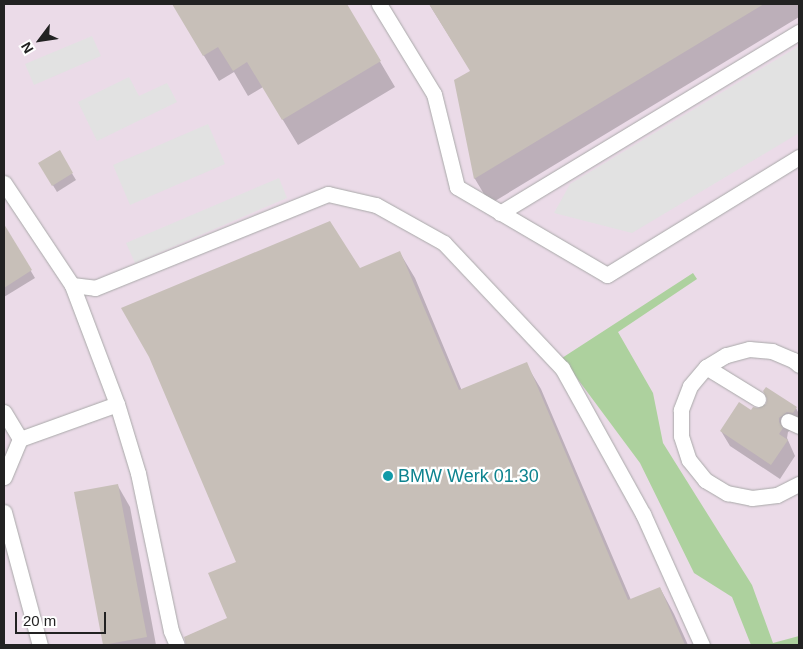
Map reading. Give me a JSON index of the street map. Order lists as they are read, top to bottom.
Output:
{
  "places": ["BMW Werk 01.30"],
  "scale_bar": "20 m",
  "north": "bottom left"
}
